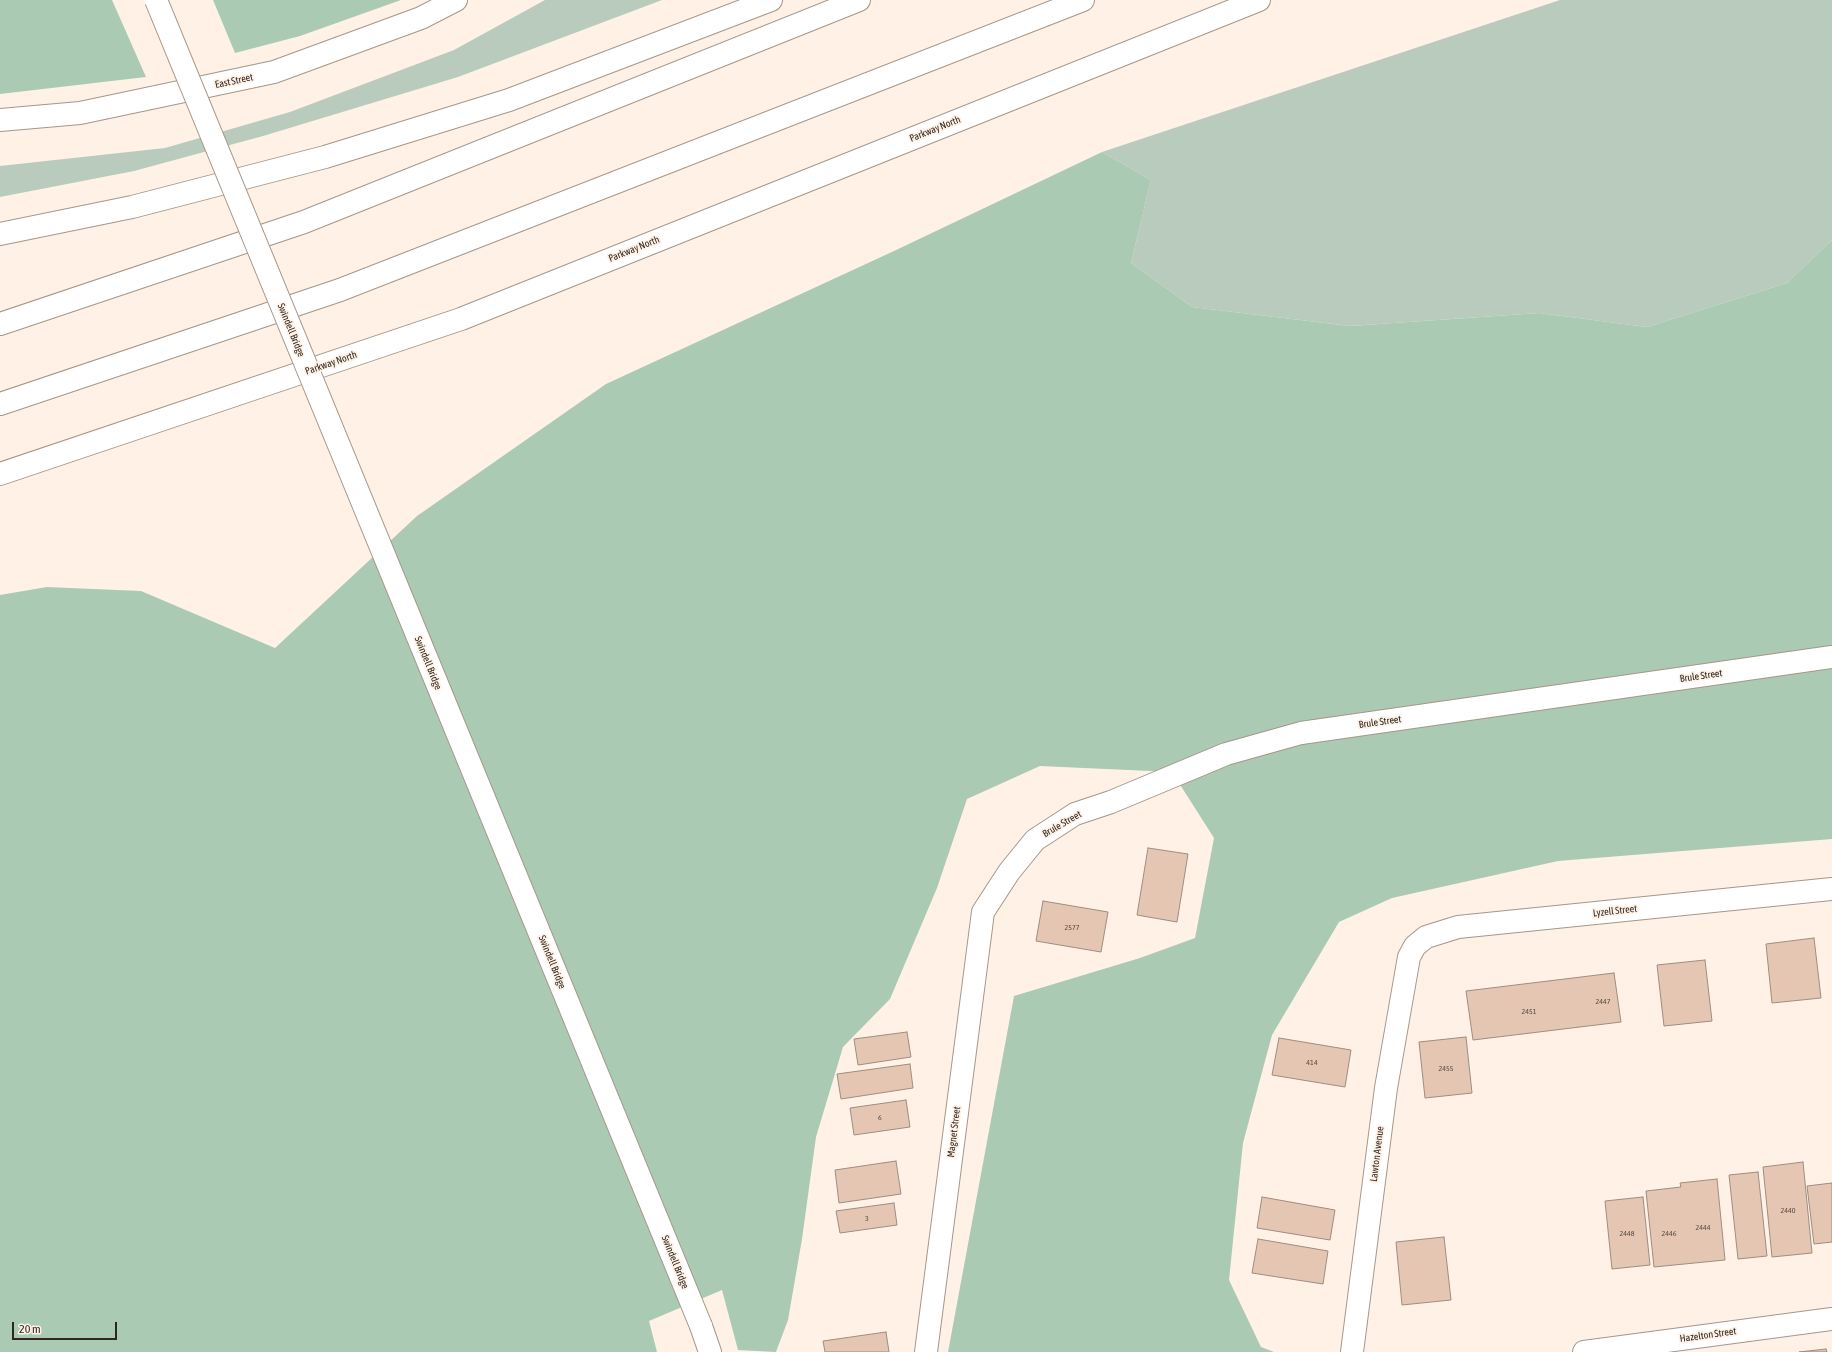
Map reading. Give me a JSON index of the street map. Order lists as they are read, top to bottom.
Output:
{
  "streets": {
    "main road": [
      "East Street",
      "Parkway North",
      "Swindell Bridge",
      "Brule Street",
      "Lyzell Street",
      "Magnet Street",
      "Lawton Avenue",
      "Hazelton Street"
    ]
  },
  "crossings": [
    ["Brule Street", "Magnet Street"],
    ["Lyzell Street", "Lawton Avenue"]
  ],
  "house_numbers": [
    "2577",
    "2447",
    "2451",
    "414",
    "2455",
    "6",
    "2440",
    "3",
    "2444",
    "2448",
    "2446"
  ],
  "scale_bar": "20 m"
}
